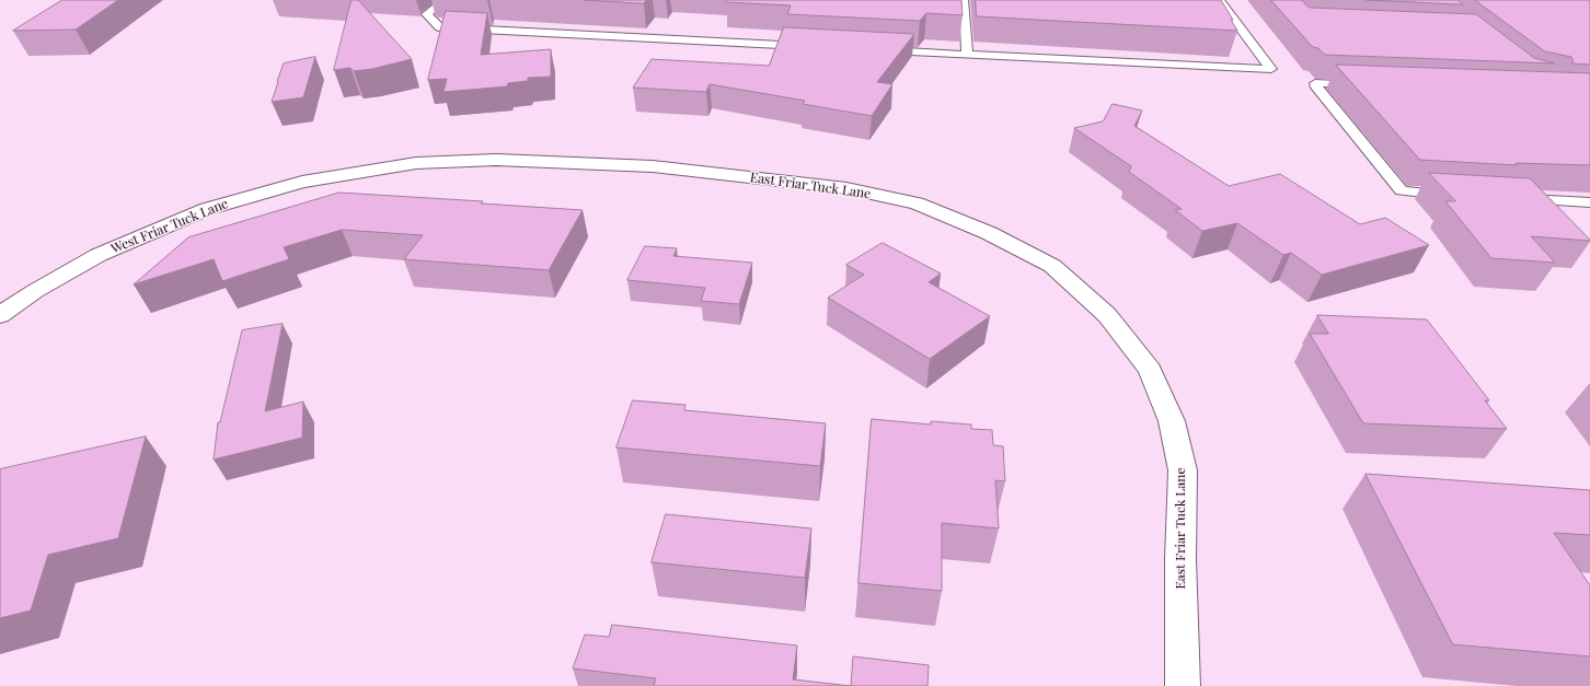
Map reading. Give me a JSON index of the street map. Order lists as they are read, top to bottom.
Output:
{
  "streets": {
    "street": ["East Friar Tuck Lane", "West Friar Tuck Lane"]
  },
  "crossings": [
    ["East Friar Tuck Lane", "West Friar Tuck Lane"]
  ]
}
